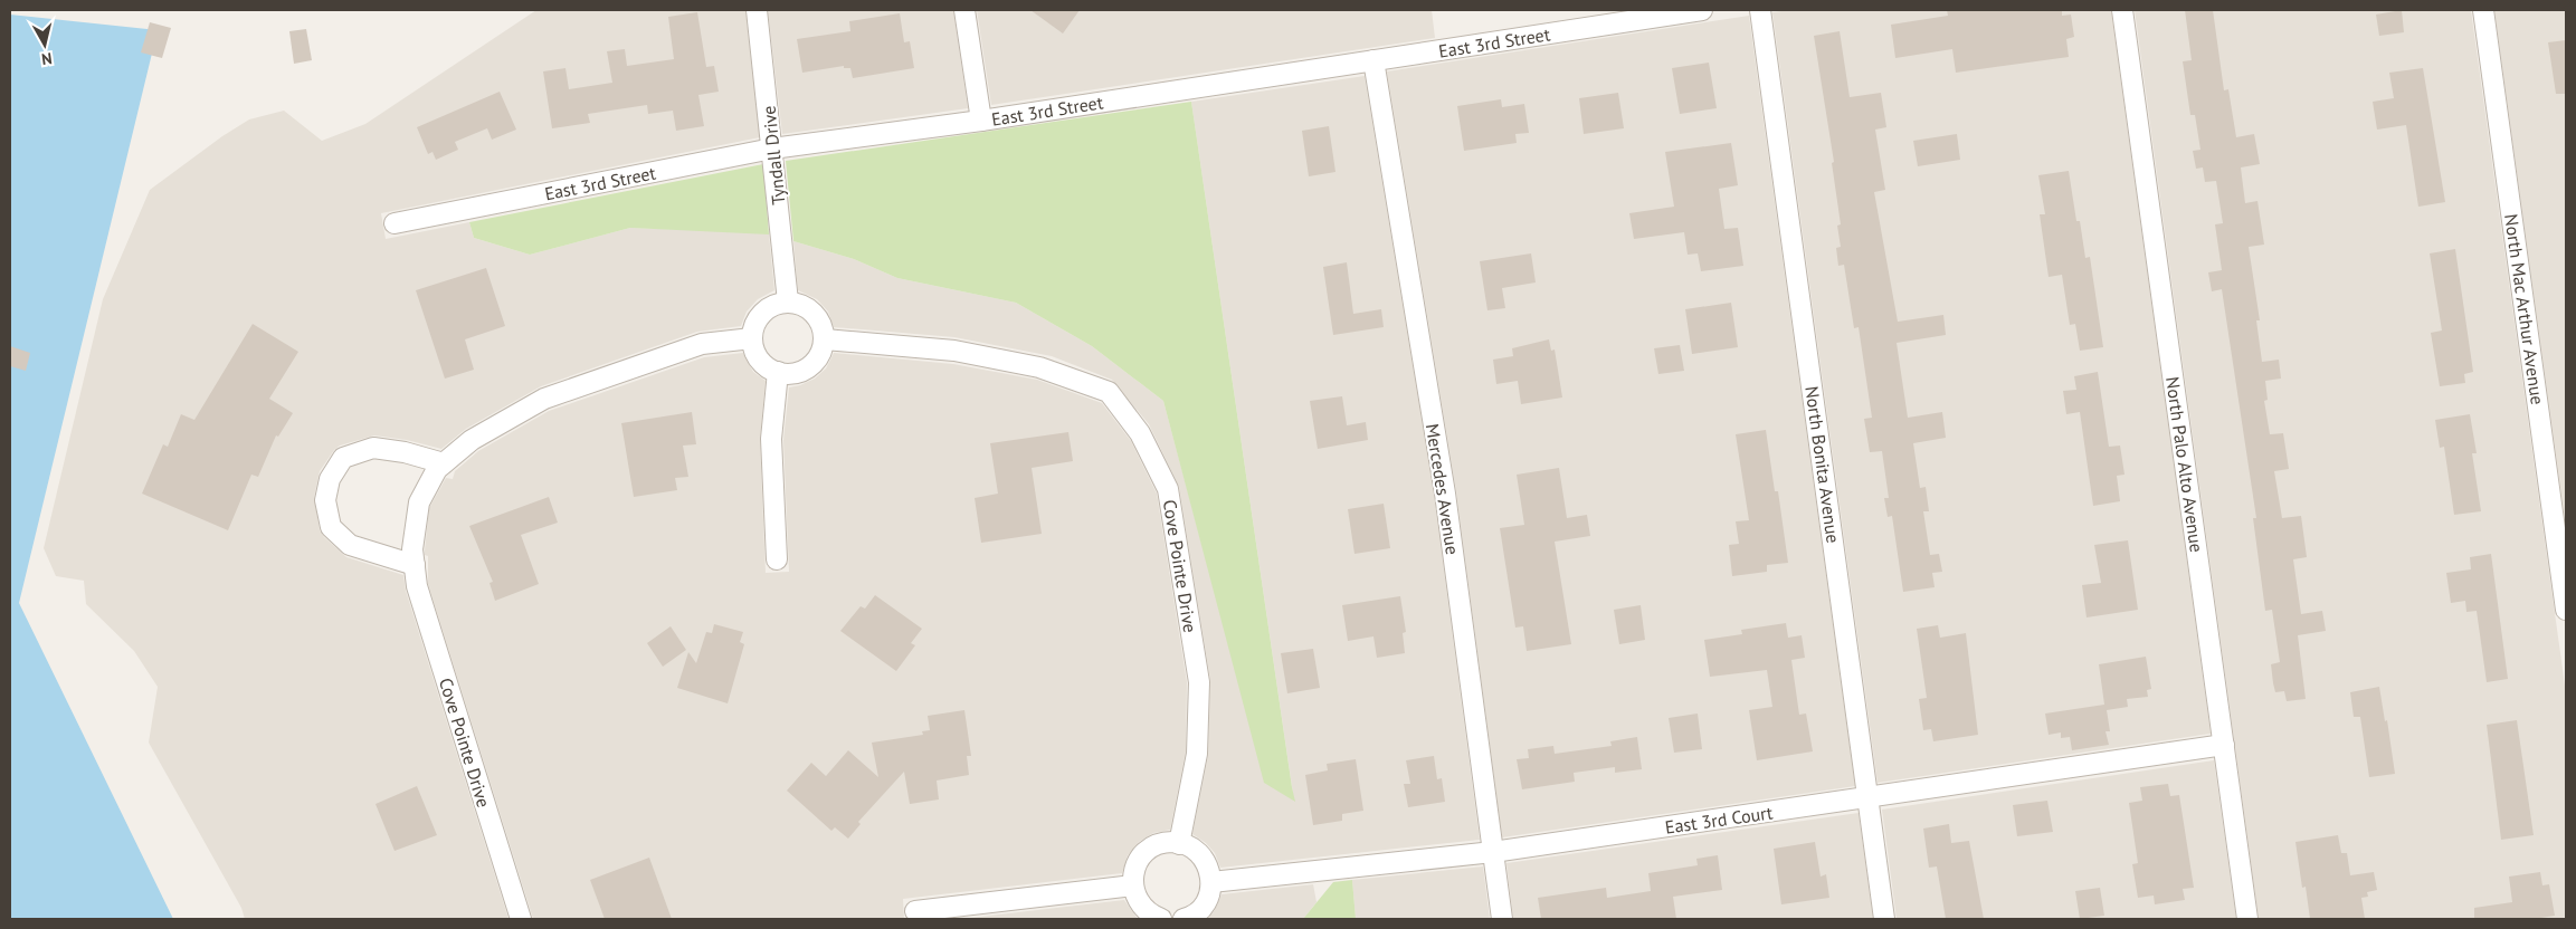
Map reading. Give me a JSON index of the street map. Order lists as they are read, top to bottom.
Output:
{
  "streets": {
    "street": [
      "East 3rd Street",
      "Tyndall Drive",
      "North Mac Arthur Avenue",
      "North Bonita Avenue",
      "North Palo Alto Avenue",
      "Mercedes Avenue",
      "Cove Pointe Drive",
      "East 3rd Court"
    ]
  },
  "crossings": [
    ["East 3rd Street", "Tyndall Drive"],
    ["East 3rd Street", "Mercedes Avenue"],
    ["Tyndall Drive", "Cove Pointe Drive"],
    ["North Bonita Avenue", "East 3rd Court"],
    ["North Palo Alto Avenue", "East 3rd Court"],
    ["Mercedes Avenue", "East 3rd Court"]
  ],
  "north": "bottom"
}
